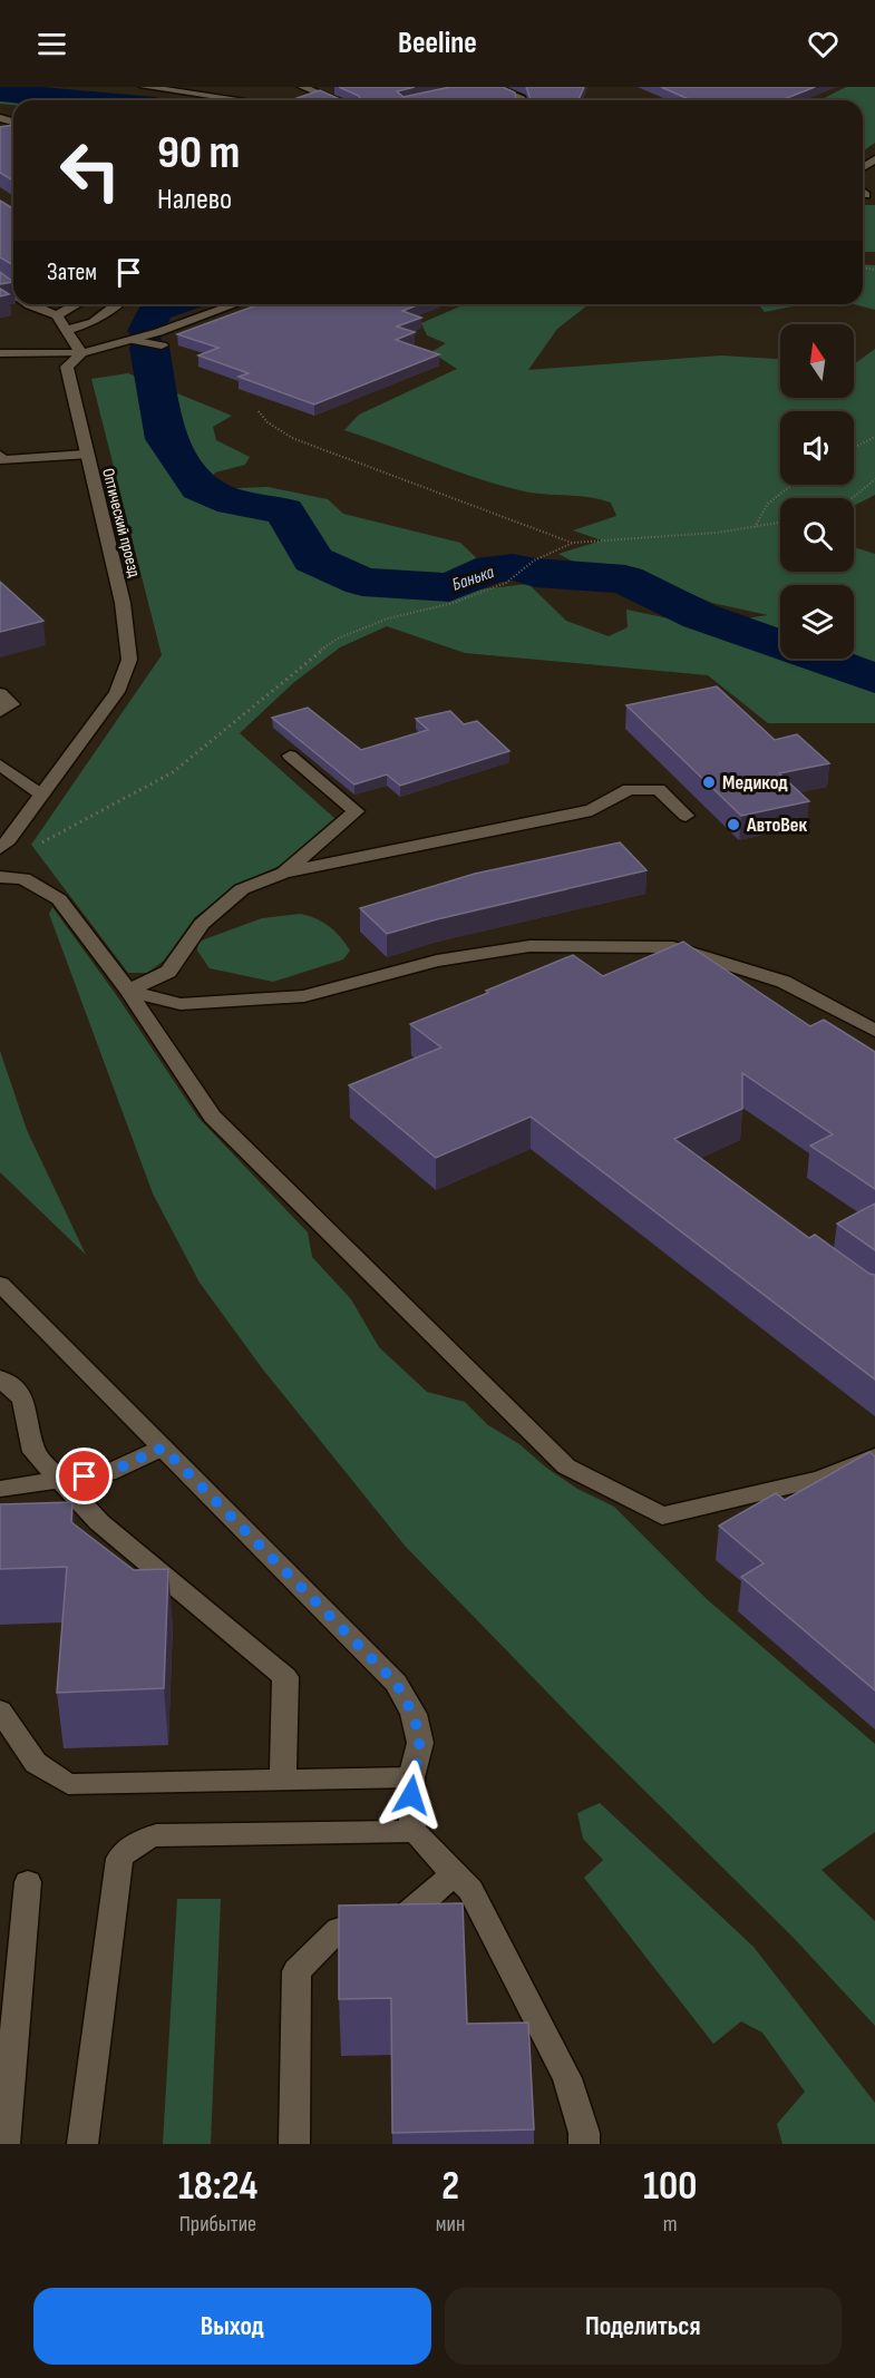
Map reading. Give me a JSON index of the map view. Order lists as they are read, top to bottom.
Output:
{
  "streets": {
    "street": ["Оптический проезд"]
  },
  "water": ["Банька"],
  "places": ["Медикод", "АвтоВек"],
  "north": "top",
  "page": {
    "header": "Beeline",
    "turn": ["90 m", "Налево"],
    "then": "Затем",
    "eta": [
      "18:24",
      "Прибытие",
      "2",
      "мин",
      "100",
      "m"
    ],
    "buttons": ["Выход", "Поделиться"]
  }
}
